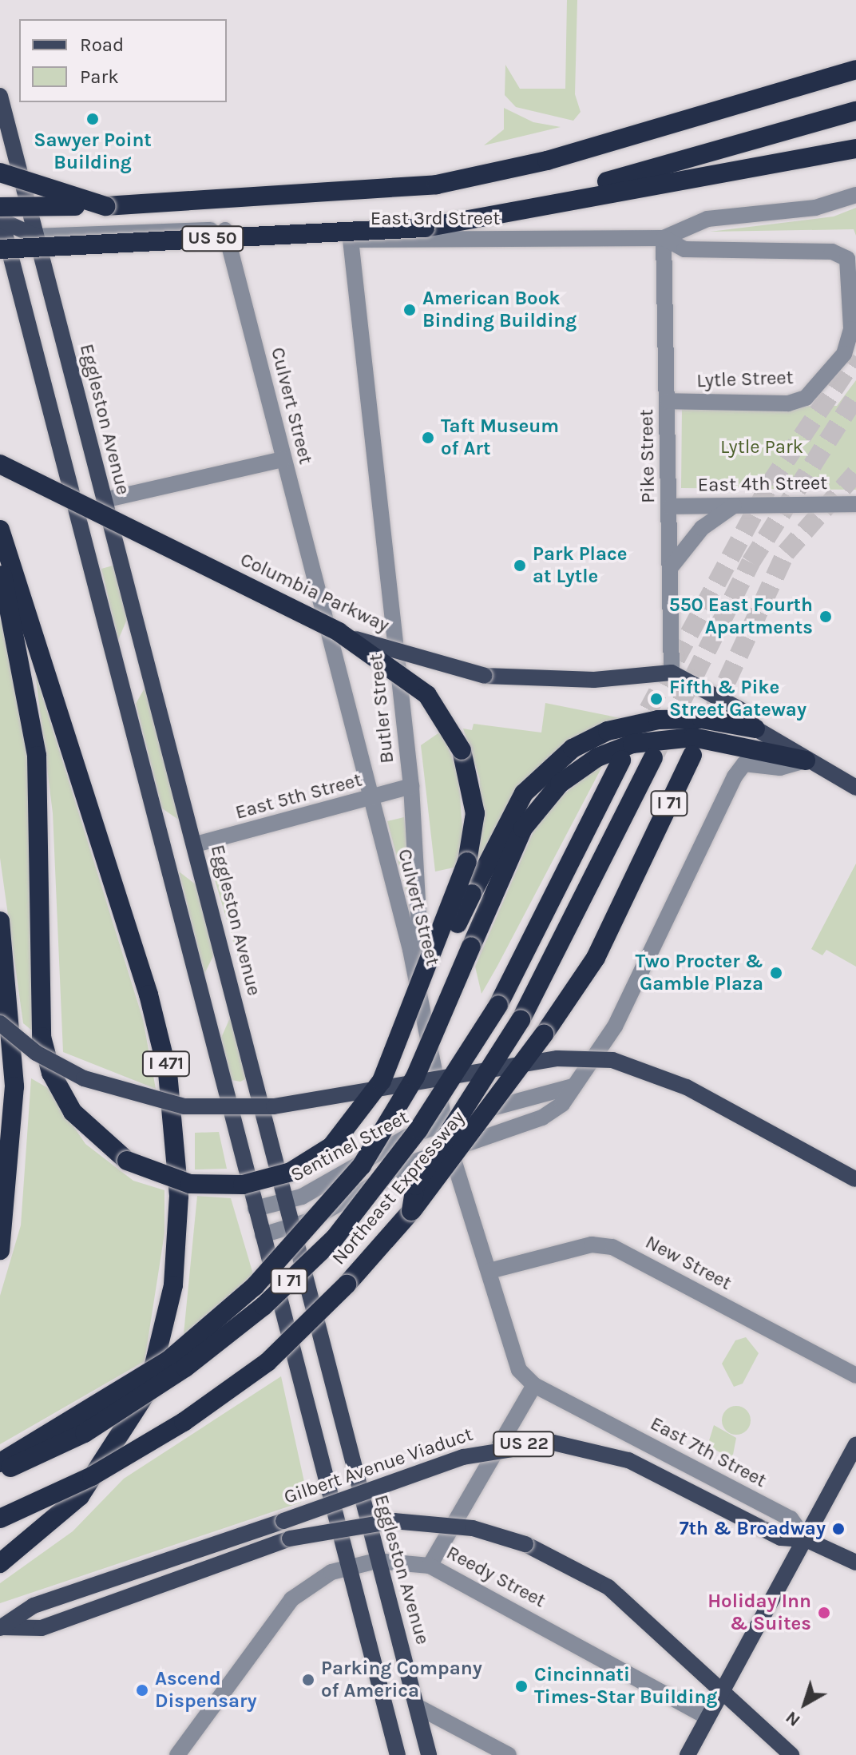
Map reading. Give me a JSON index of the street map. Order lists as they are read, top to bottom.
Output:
{
  "streets": {
    "highway": [
      "US 50",
      "Columbia Parkway",
      "I 71",
      "I 471",
      "Northeast Expressway"
    ],
    "main road": [
      "East 3rd Street",
      "Eggleston Avenue",
      "US 22",
      "East 7th Street",
      "Gilbert Avenue Viaduct"
    ],
    "street": [
      "Lytle Street",
      "Culvert Street",
      "Pike Street",
      "East 4th Street",
      "Butler Street",
      "East 5th Street",
      "Sentinel Street",
      "New Street",
      "Reedy Street"
    ]
  },
  "crossings": [
    ["East 3rd Street", "US 50"],
    ["East 3rd Street", "Lytle Street"],
    ["East 3rd Street", "Culvert Street"],
    ["East 3rd Street", "Eggleston Avenue"],
    ["East 3rd Street", "Pike Street"],
    ["East 3rd Street", "Butler Street"],
    ["Lytle Street", "Pike Street"],
    ["Culvert Street", "Butler Street"],
    ["Culvert Street", "East 5th Street"],
    ["Culvert Street", "Sentinel Street"],
    ["Culvert Street", "New Street"],
    ["Culvert Street", "East 7th Street"],
    ["Eggleston Avenue", "East 5th Street"],
    ["Eggleston Avenue", "Sentinel Street"],
    ["Eggleston Avenue", "Reedy Street"],
    ["Pike Street", "East 4th Street"],
    ["Pike Street", "Columbia Parkway"],
    ["Butler Street", "East 5th Street"],
    ["US 22", "Gilbert Avenue Viaduct"],
    ["East 7th Street", "Gilbert Avenue Viaduct"]
  ],
  "parks": ["Lytle Park"],
  "places": [
    "Sawyer Point Building",
    "American Book Binding Building",
    "Taft Museum of Art",
    "Park Place at Lytle",
    "550 East Fourth Apartments",
    "Fifth & Pike Street Gateway",
    "Two Procter & Gamble Plaza",
    "7th & Broadway",
    "Holiday Inn & Suites",
    "Parking Company of America",
    "Cincinnati Times-Star Building",
    "Ascend Dispensary"
  ],
  "legend": ["Road", "Park"],
  "north": "bottom left"
}
